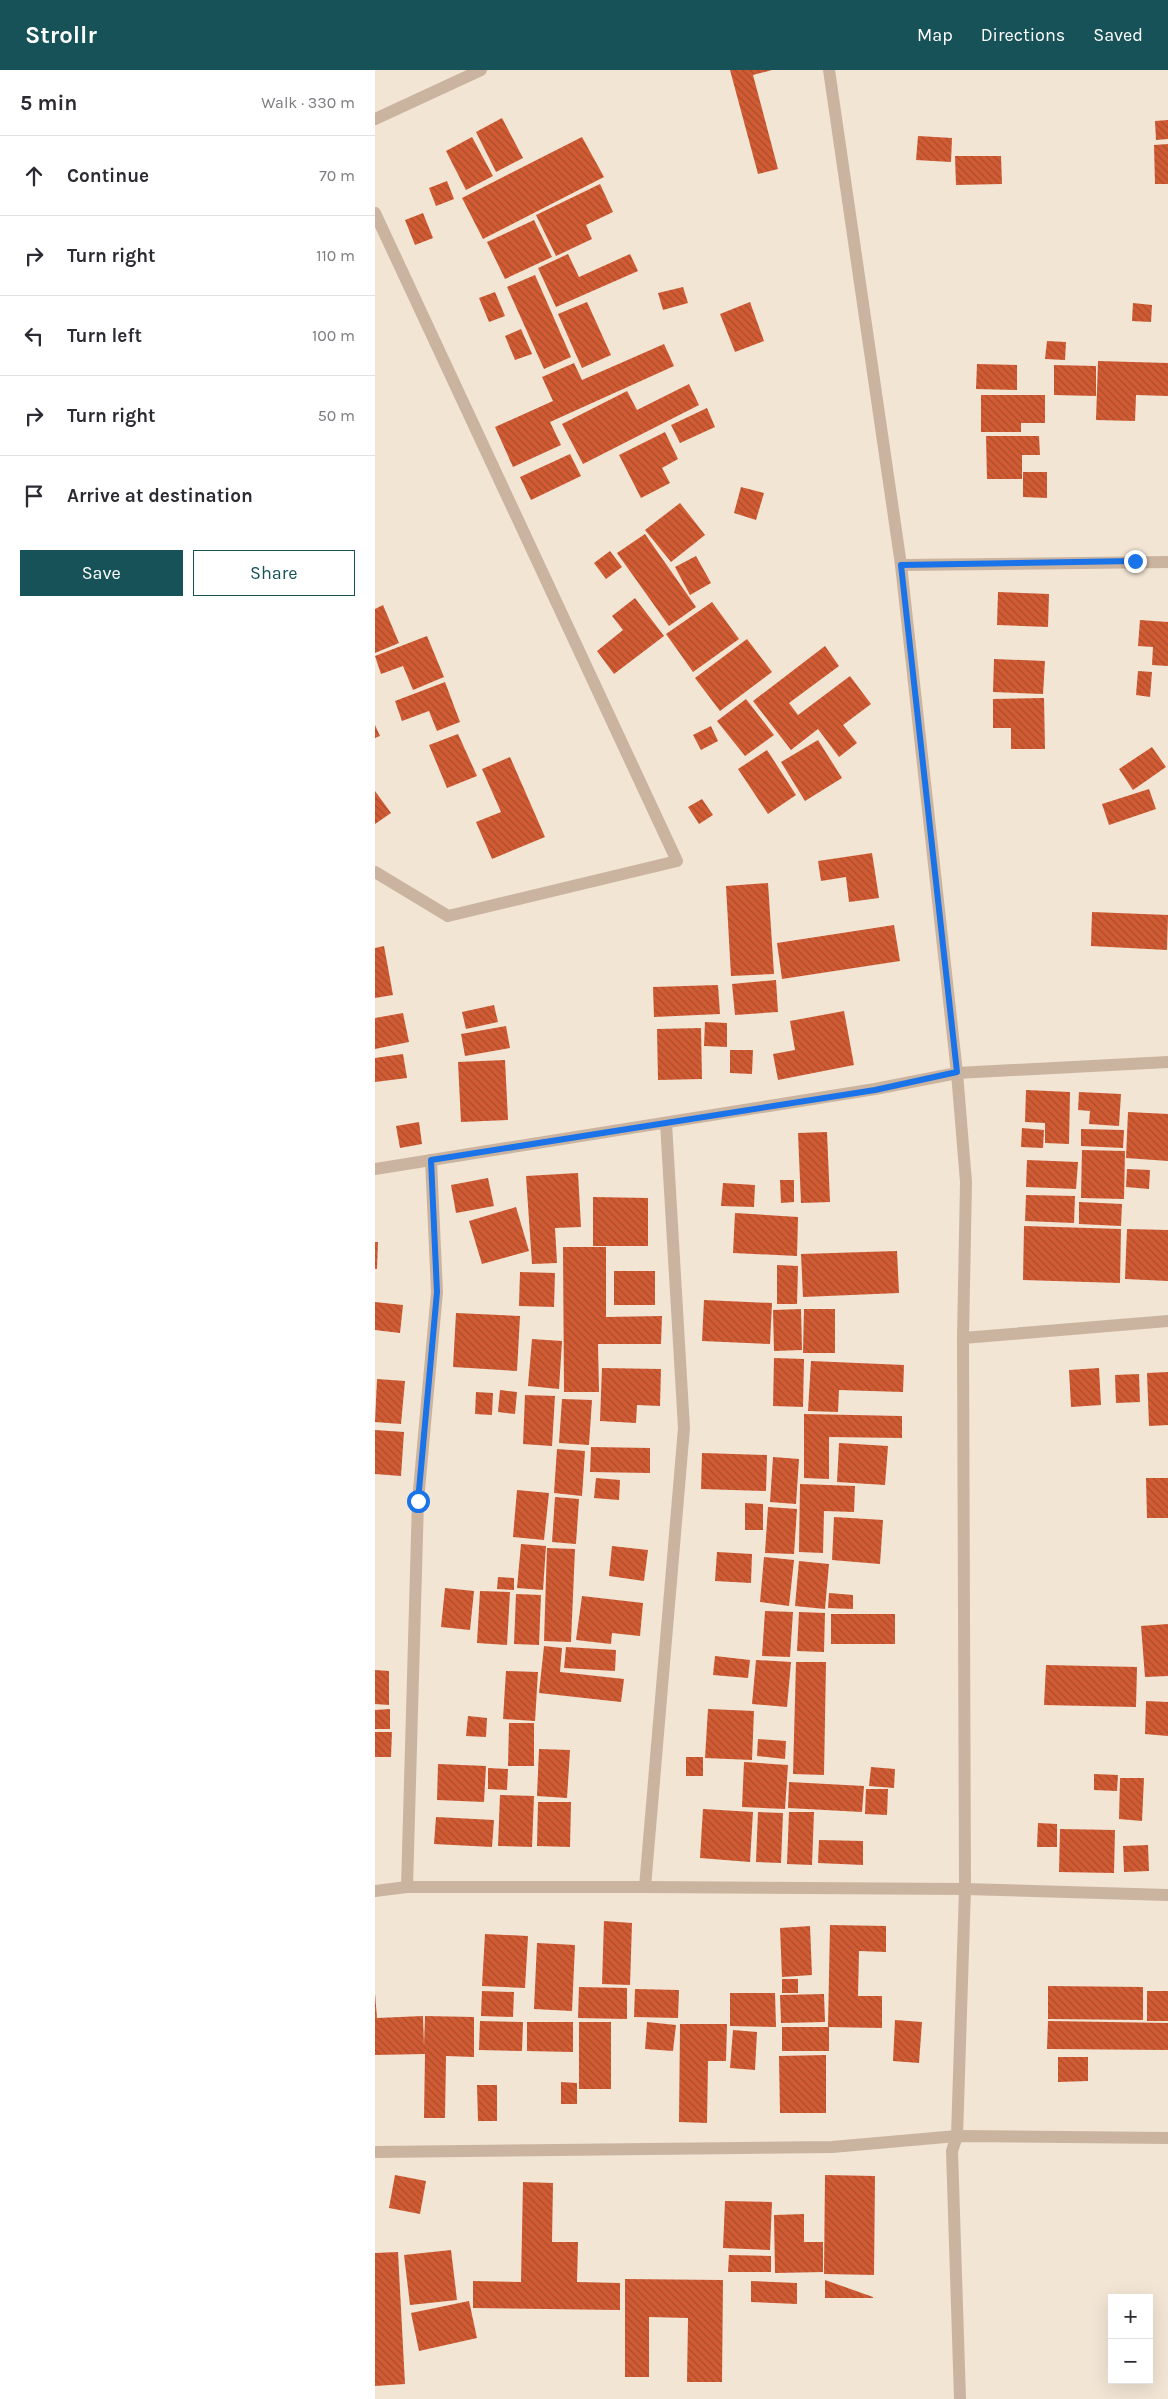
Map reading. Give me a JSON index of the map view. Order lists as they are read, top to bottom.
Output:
{
  "page": {
    "header": "Strollr",
    "nav": ["Map", "Directions", "Saved"],
    "heading": ["5 min", "Walk · 330 m"],
    "list": [
      ["Continue", "70 m"],
      ["Turn right", "110 m"],
      ["Turn left", "100 m"],
      ["Turn right", "50 m"],
      "Arrive at destination"
    ],
    "buttons": ["Save", "Share"],
    "map_buttons": ["+", "−"]
  }
}
